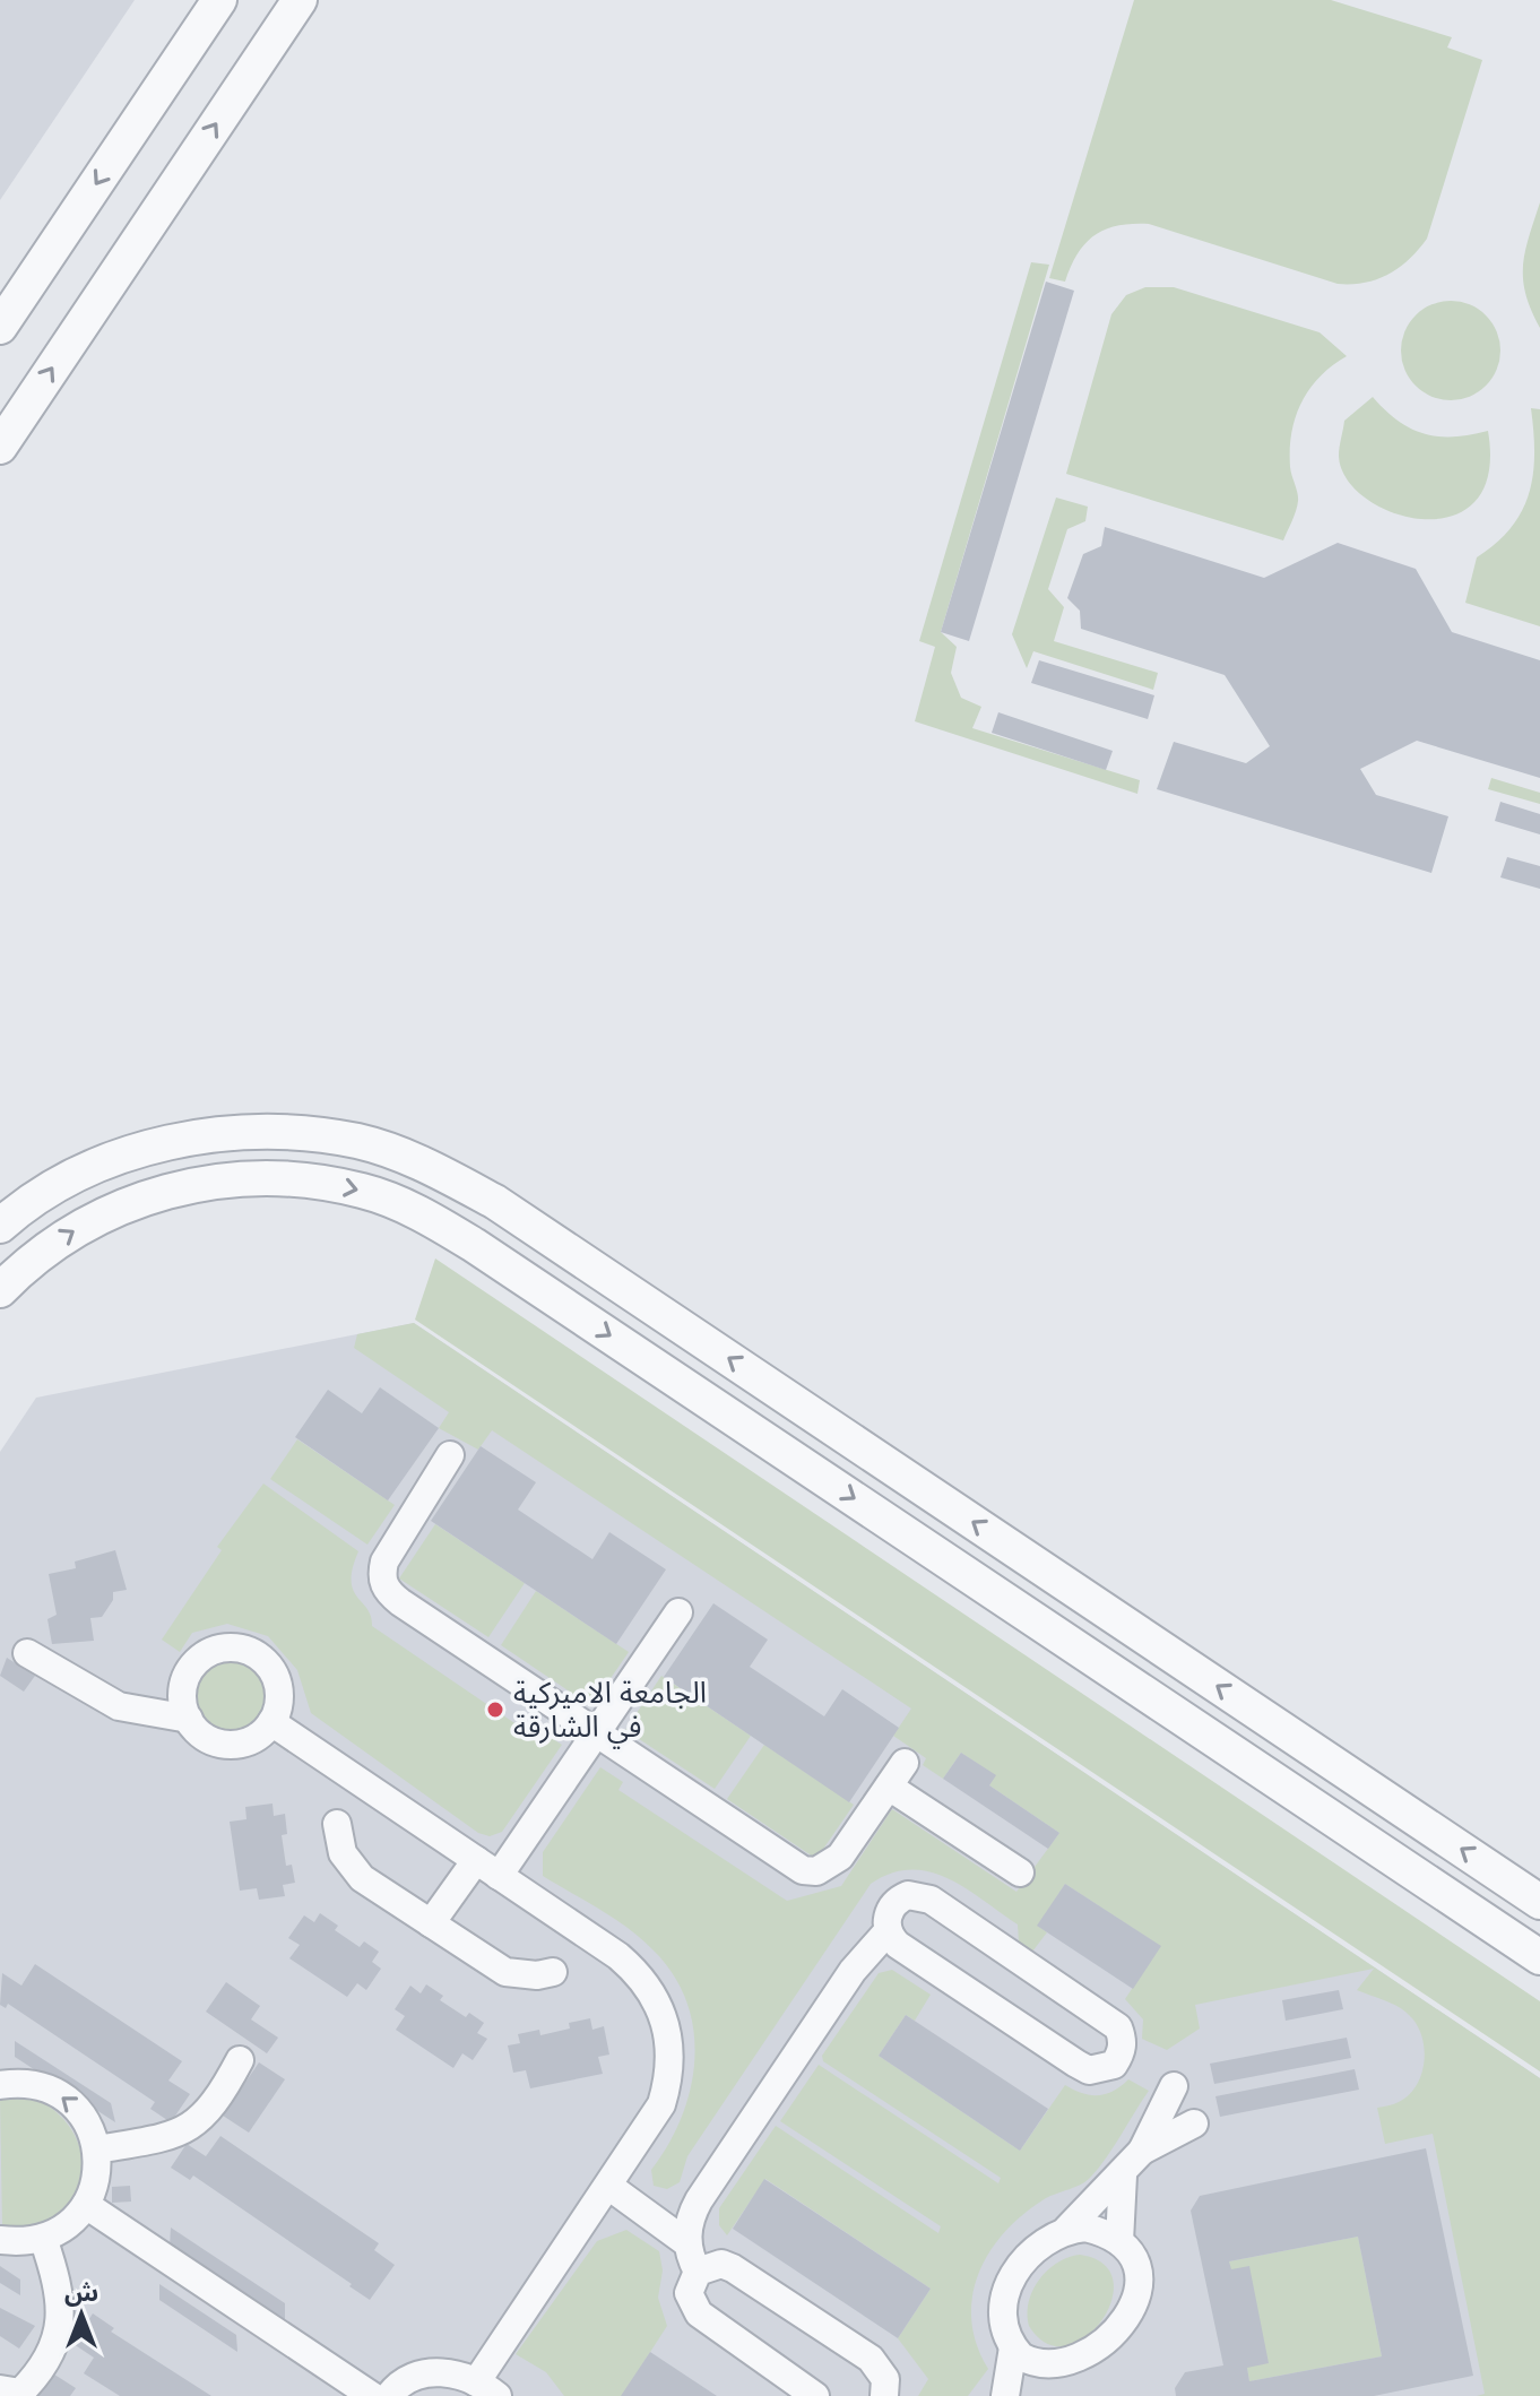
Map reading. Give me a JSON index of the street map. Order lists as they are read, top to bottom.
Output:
{
  "places": ["الجامعة الاميركية في الشارقة"],
  "north": "top"
}
